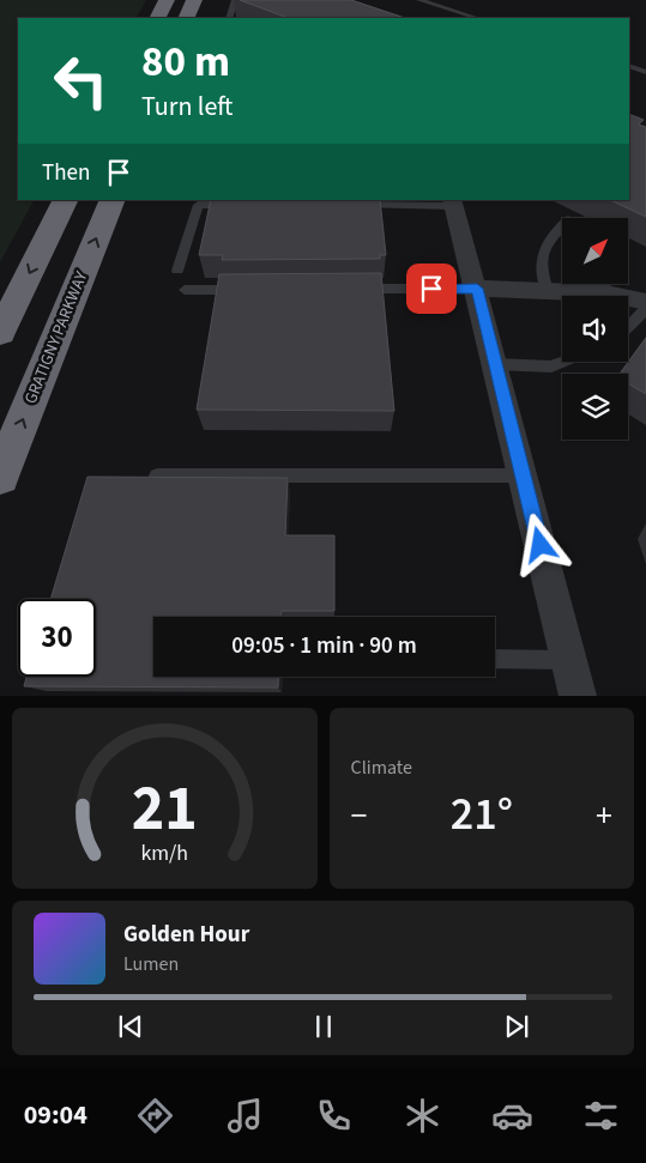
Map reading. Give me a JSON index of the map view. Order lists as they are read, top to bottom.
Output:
{
  "streets": {
    "highway": ["GRATIGNY PARKWAY"]
  },
  "north": "top right",
  "page": {
    "turn": ["80 m", "Turn left"],
    "then": "Then",
    "limit": "30",
    "trip": "09:05 · 1 min · 90 m",
    "tile": "Climate",
    "heat": ["−", "21°", "+"],
    "song": ["Golden Hour", "Lumen"],
    "tabs": "09:04",
    "gauge": ["21", "km/h"]
  }
}
